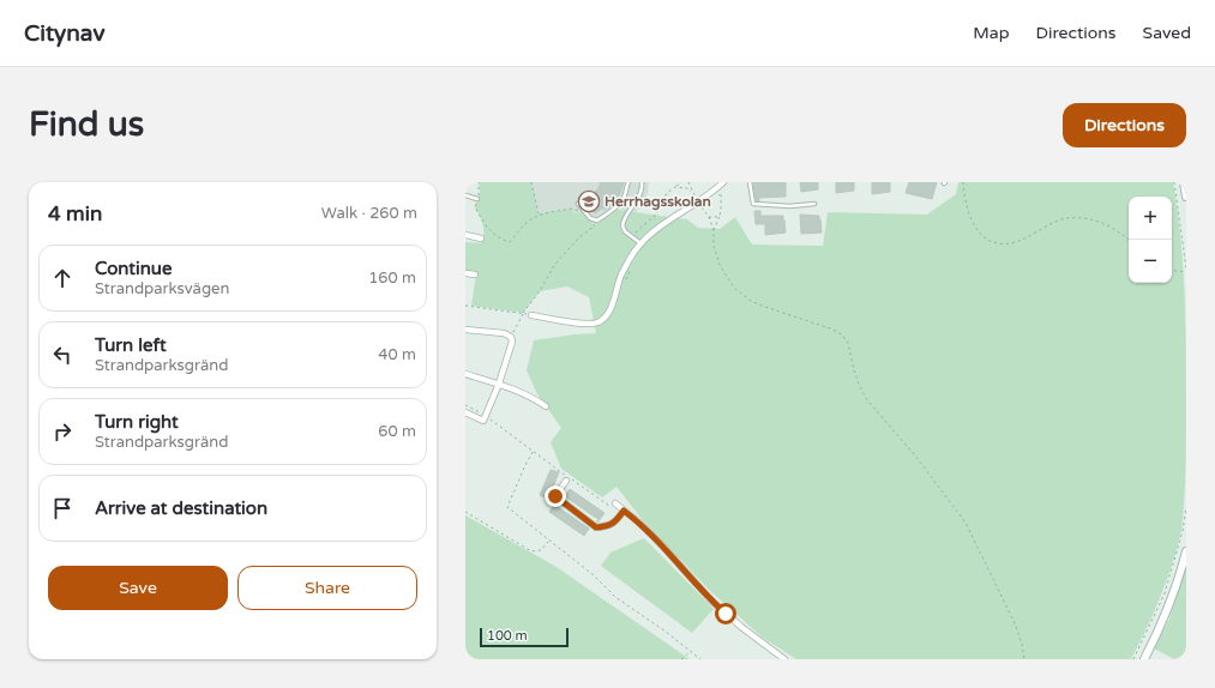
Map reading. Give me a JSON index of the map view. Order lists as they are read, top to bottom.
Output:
{
  "places": {
    "school or university": ["Herrhagsskolan"]
  },
  "scale_bar": "100 m",
  "page": {
    "header": "Citynav",
    "nav": ["Map", "Directions", "Saved"],
    "buttons": [
      "Directions",
      ["Save", "Share"]
    ],
    "title": "Find us",
    "heading": ["4 min", "Walk · 260 m"],
    "map_buttons": ["+", "−"],
    "list": [
      ["Continue", "Strandparksvägen", "160 m"],
      ["Turn left", "Strandparksgränd", "40 m"],
      ["Turn right", "Strandparksgränd", "60 m"],
      "Arrive at destination"
    ],
    "scale": "100 m"
  }
}
